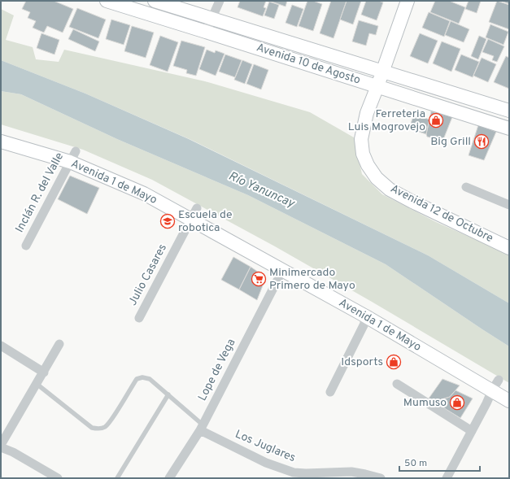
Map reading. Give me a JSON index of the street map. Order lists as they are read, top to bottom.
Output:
{
  "streets": {
    "main road": ["Avenida 10 de Agosto", "Avenida 1 de Mayo", "Avenida 12 de Octubre"],
    "street": [
      "Inclán R. del Valle",
      "Julio Casares",
      "Lope de Vega",
      "Los Juglares"
    ]
  },
  "crossings": [
    ["Avenida 10 de Agosto", "Avenida 12 de Octubre"],
    ["Avenida 1 de Mayo", "Inclán R. del Valle"],
    ["Avenida 1 de Mayo", "Julio Casares"],
    ["Avenida 1 de Mayo", "Lope de Vega"],
    ["Lope de Vega", "Los Juglares"]
  ],
  "water": ["Río Yanuncay"],
  "places": {
    "shop": ["Ferreteria Luis Mogrovejo", "Idsports", "Mumuso"],
    "restaurant": ["Big Grill"],
    "school or university": ["Escuela de robotica"],
    "supermarket": ["Minimercado Primero de Mayo"]
  },
  "scale_bar": "50 m"
}
